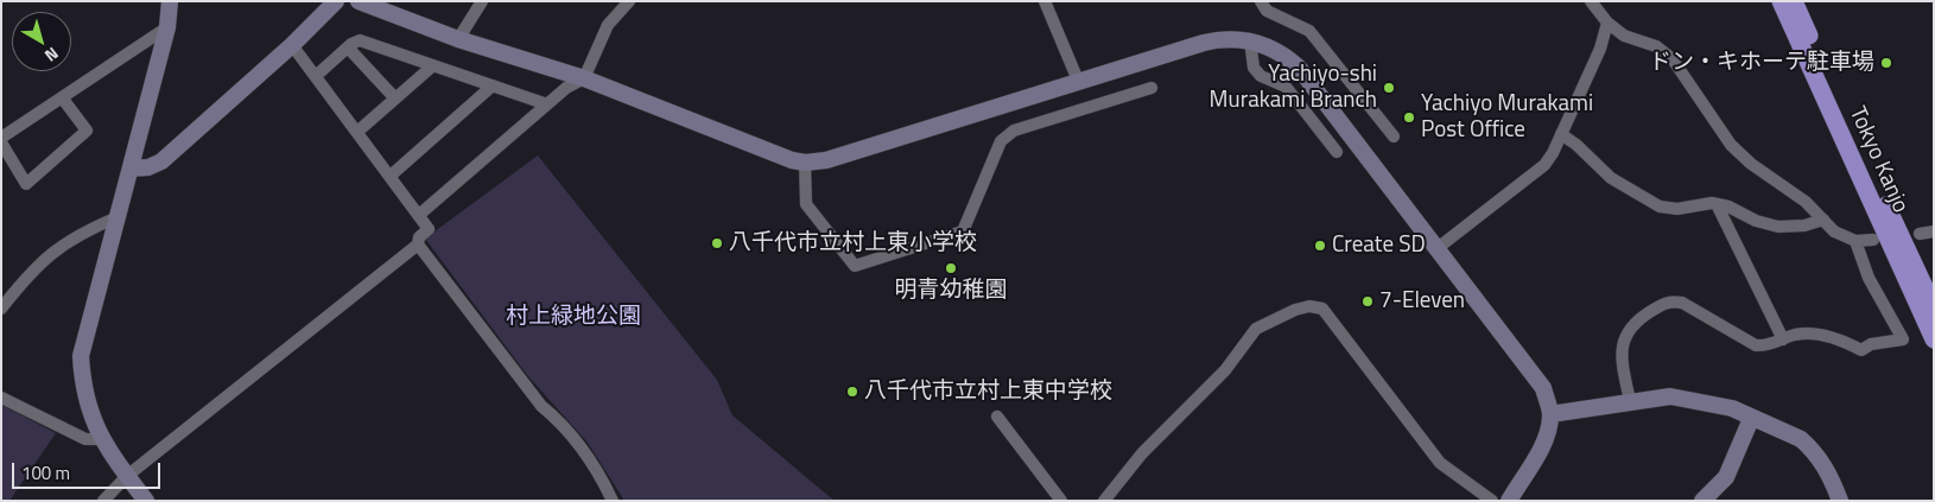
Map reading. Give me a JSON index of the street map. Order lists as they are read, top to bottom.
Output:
{
  "streets": {
    "highway": ["Tokyo Kanjo"]
  },
  "parks": ["村上緑地公園"],
  "places": [
    "ドン・キホーテ駐車場",
    "Yachiyo-shi Murakami Branch",
    "Yachiyo Murakami Post Office",
    "八千代市立村上東小学校",
    "Create SD",
    "明青幼稚園",
    "7-Eleven",
    "八千代市立村上東中学校"
  ],
  "scale_bar": "100 m",
  "north": "bottom right"
}
